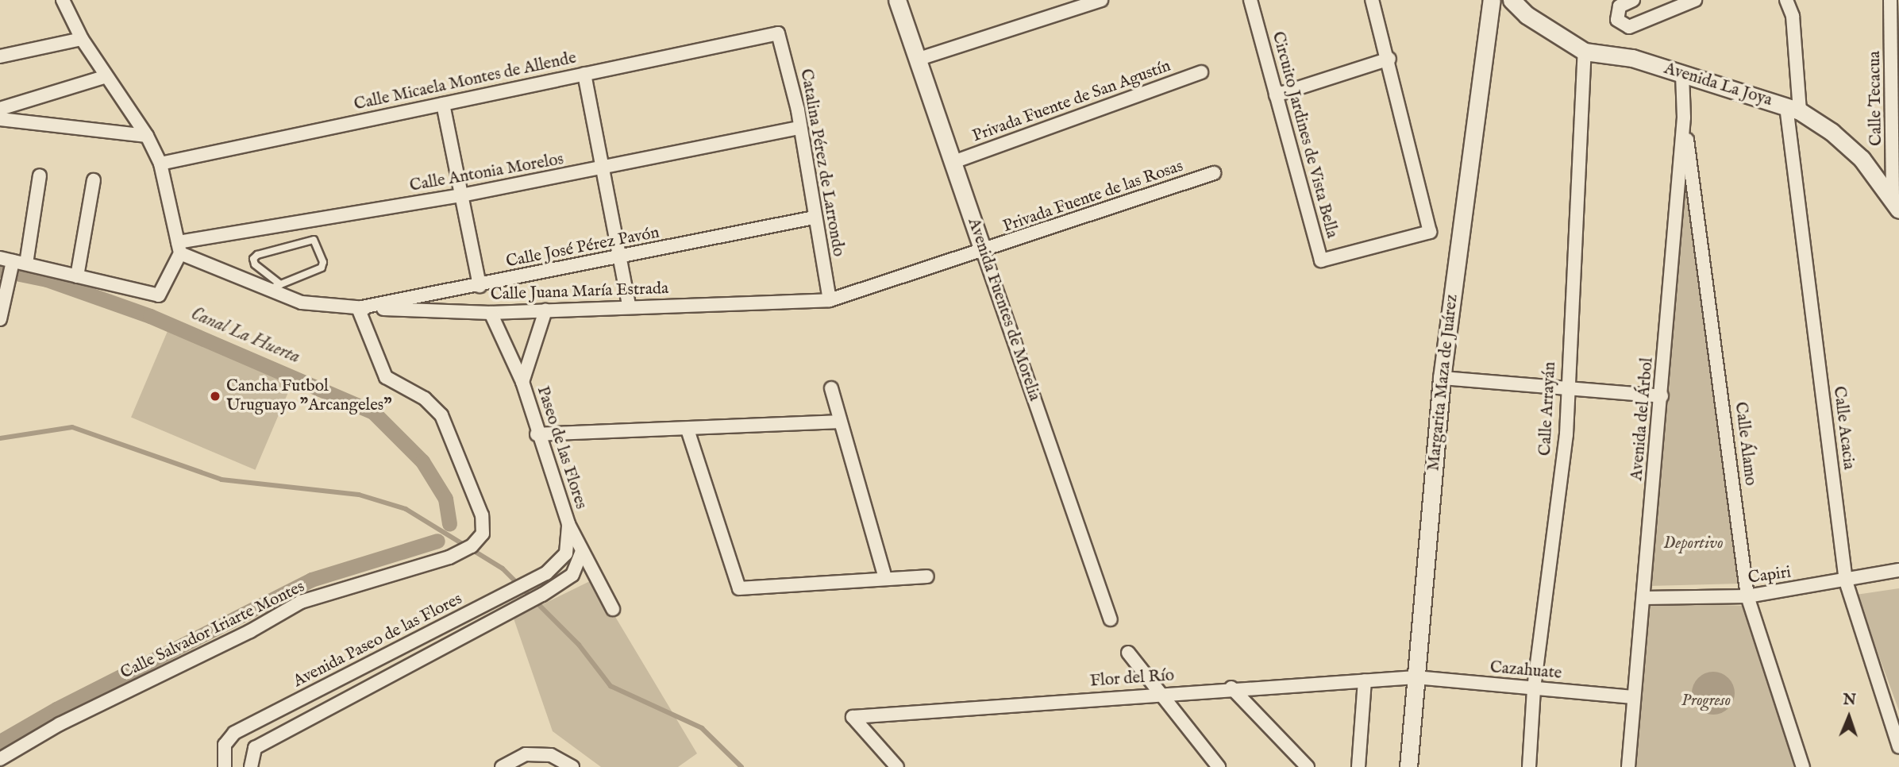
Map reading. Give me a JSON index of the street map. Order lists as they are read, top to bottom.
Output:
{
  "streets": {
    "street": [
      "Calle Micaela Montes de Allende",
      "Avenida La Joya",
      "Calle Tecacua",
      "Privada Fuente de San Agustín",
      "Circuito Jardines de Vista Bella",
      "Catalina Pérez de Larrondo",
      "Calle Antonia Morelos",
      "Privada Fuente de las Rosas",
      "Calle José Pérez Pavón",
      "Calle Juana María Estrada",
      "Avenida Fuentes de Morelia",
      "Margarita Maza de Juárez",
      "Calle Arrayán",
      "Avenida del Árbol",
      "Calle Acacia",
      "Calle Álamo",
      "Paseo de las Flores",
      "Capiri",
      "Calle Salvador Iriarte Montes",
      "Avenida Paseo de las Flores",
      "Cazahuate",
      "Flor del Río"
    ]
  },
  "crossings": [
    ["Calle Micaela Montes de Allende", "Catalina Pérez de Larrondo"],
    ["Avenida La Joya", "Calle Tecacua"],
    ["Avenida La Joya", "Calle Arrayán"],
    ["Avenida La Joya", "Avenida del Árbol"],
    ["Avenida La Joya", "Calle Acacia"],
    ["Privada Fuente de San Agustín", "Avenida Fuentes de Morelia"],
    ["Catalina Pérez de Larrondo", "Calle Antonia Morelos"],
    ["Catalina Pérez de Larrondo", "Calle José Pérez Pavón"],
    ["Catalina Pérez de Larrondo", "Calle Juana María Estrada"],
    ["Calle Antonia Morelos", "Calle Juana María Estrada"],
    ["Privada Fuente de las Rosas", "Calle Juana María Estrada"],
    ["Privada Fuente de las Rosas", "Avenida Fuentes de Morelia"],
    ["Calle José Pérez Pavón", "Calle Juana María Estrada"],
    ["Calle José Pérez Pavón", "Calle Salvador Iriarte Montes"],
    ["Calle Juana María Estrada", "Avenida Fuentes de Morelia"],
    ["Calle Juana María Estrada", "Paseo de las Flores"],
    ["Calle Juana María Estrada", "Calle Salvador Iriarte Montes"],
    ["Margarita Maza de Juárez", "Cazahuate"],
    ["Margarita Maza de Juárez", "Flor del Río"],
    ["Calle Arrayán", "Cazahuate"],
    ["Avenida del Árbol", "Calle Álamo"],
    ["Avenida del Árbol", "Capiri"],
    ["Avenida del Árbol", "Cazahuate"],
    ["Calle Acacia", "Capiri"],
    ["Calle Álamo", "Capiri"],
    ["Paseo de las Flores", "Avenida Paseo de las Flores"],
    ["Cazahuate", "Flor del Río"]
  ],
  "water": ["Canal La Huerta"],
  "parks": ["Deportivo", "Progreso"],
  "places": ["Cancha Futbol Uruguayo \"Arcangeles\""],
  "north": "top"
}
